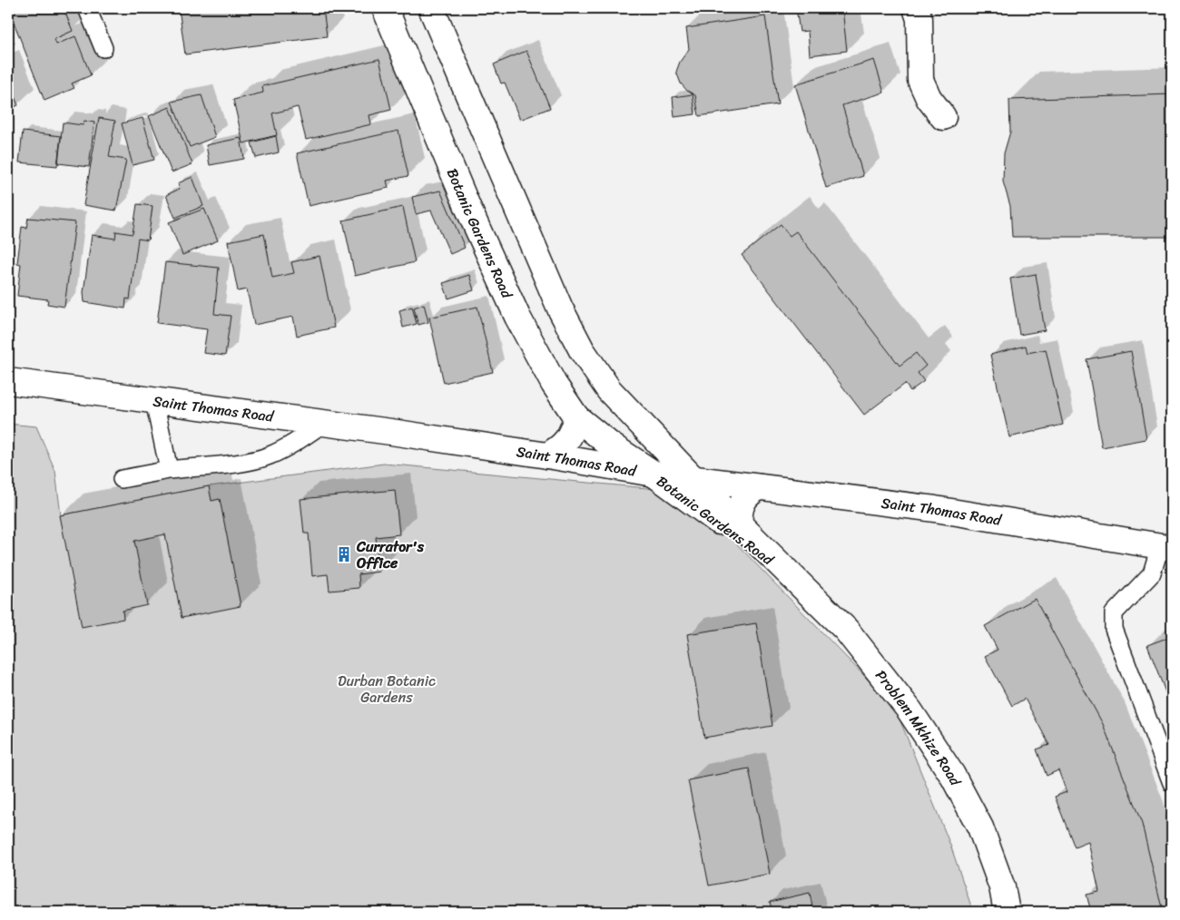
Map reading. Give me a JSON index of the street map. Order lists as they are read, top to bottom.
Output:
{
  "streets": {
    "main road": ["Botanic Gardens Road", "Saint Thomas Road", "Problem Mkhize Road"]
  },
  "crossings": [
    ["Botanic Gardens Road", "Saint Thomas Road"],
    ["Botanic Gardens Road", "Problem Mkhize Road"]
  ],
  "parks": ["Durban Botanic Gardens"],
  "places": {
    "building": ["Currator's Office"]
  }
}
